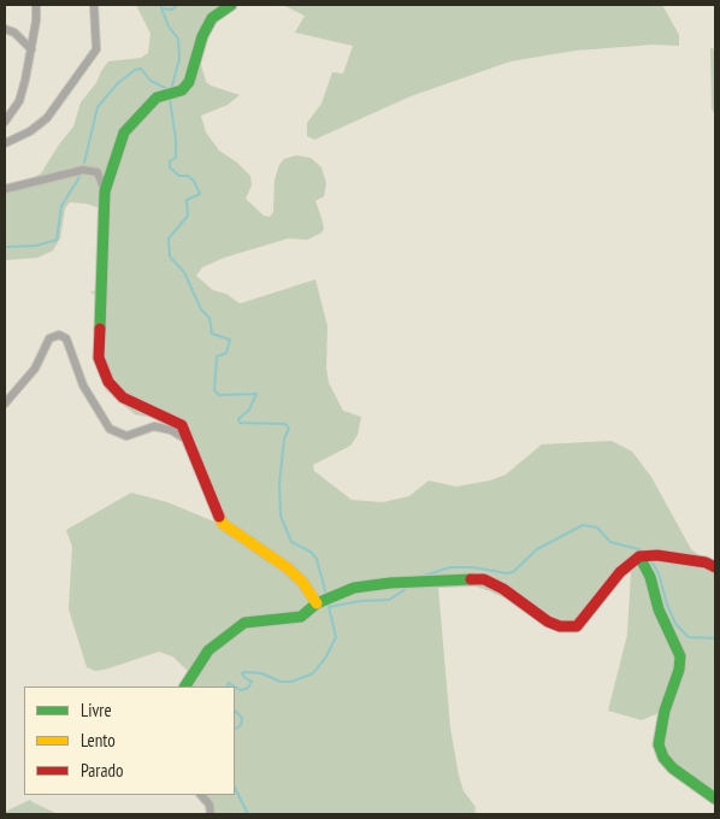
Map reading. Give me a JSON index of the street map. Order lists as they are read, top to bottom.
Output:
{
  "legend": ["Livre", "Lento", "Parado"]
}
